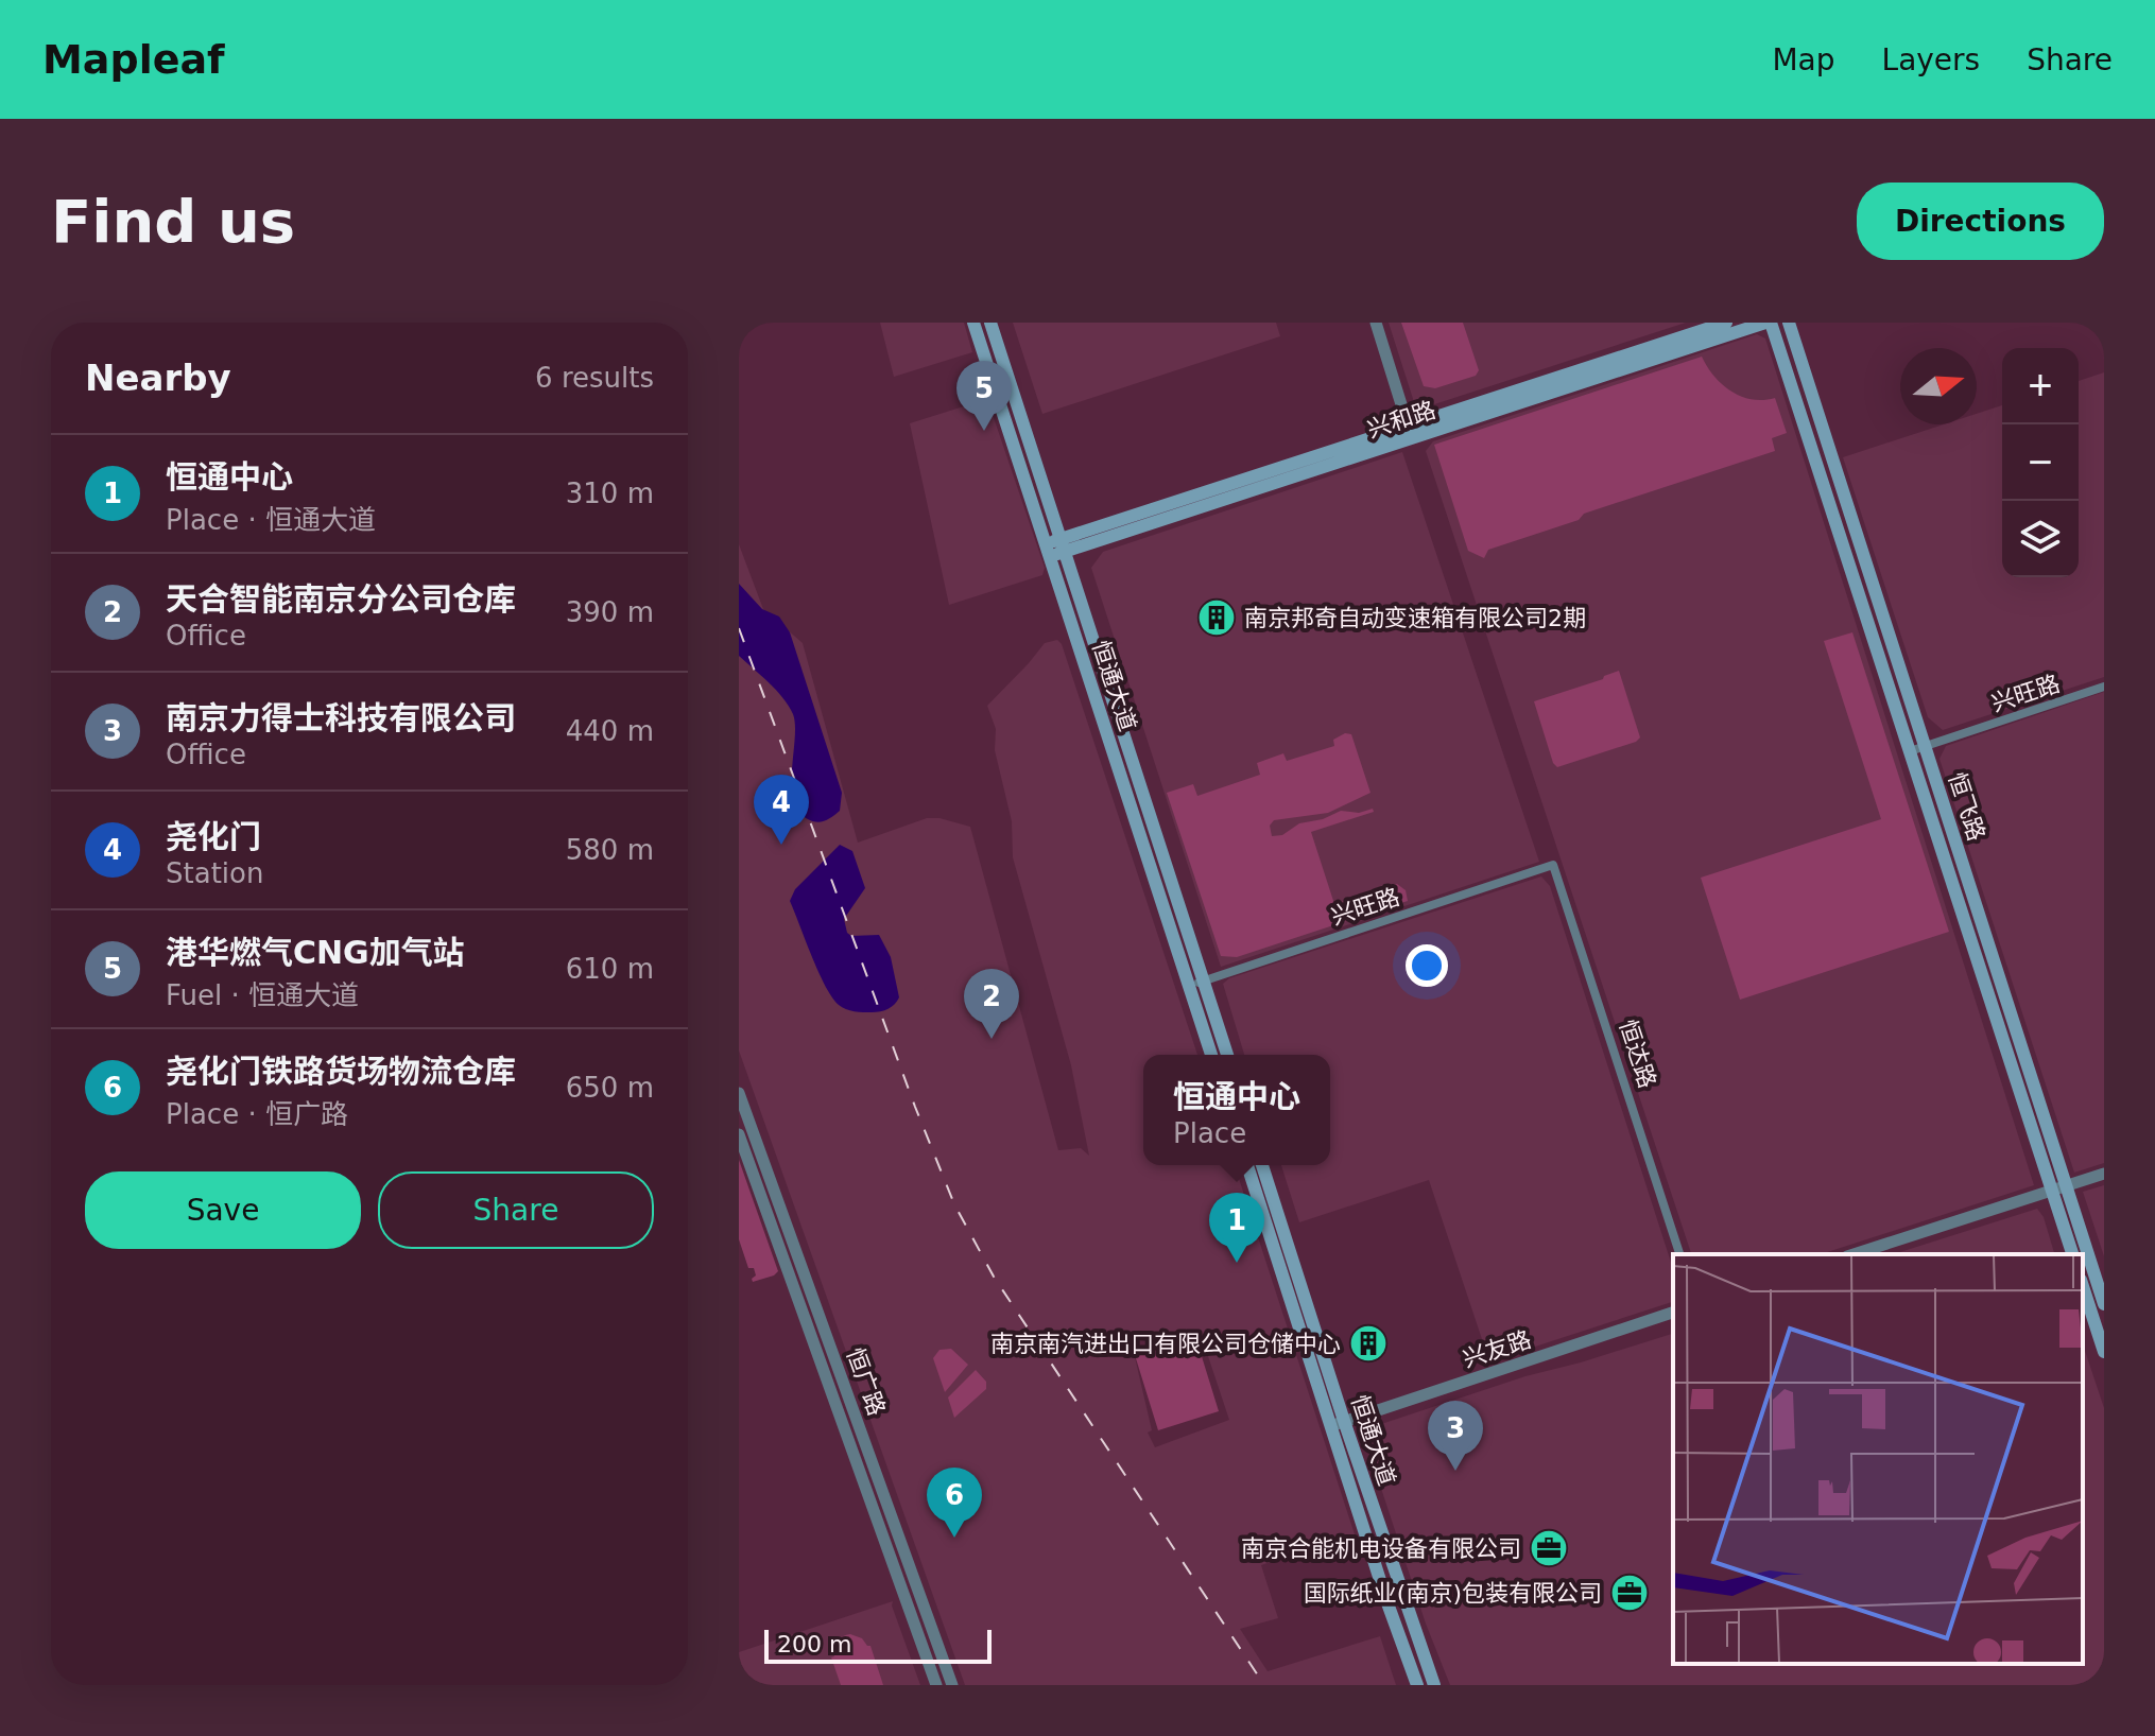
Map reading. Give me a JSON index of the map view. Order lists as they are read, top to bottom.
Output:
{
  "streets": {
    "main road": ["兴和路", "恒通大道", "恒飞路"],
    "street": [
      "兴旺路",
      "恒达路",
      "兴友路",
      "恒广路"
    ]
  },
  "crossings": [
    ["兴和路", "恒通大道"],
    ["兴和路", "恒飞路"],
    ["恒通大道", "兴旺路"],
    ["恒通大道", "兴友路"],
    ["兴旺路", "恒飞路"],
    ["兴旺路", "恒达路"]
  ],
  "places": {
    "building": ["南京邦奇自动变速箱有限公司2期", "南京南汽进出口有限公司仓储中心"],
    "office": ["南京合能机电设备有限公司", "国际纸业(南京)包装有限公司"]
  },
  "scale_bar": "200 m",
  "north": "right",
  "page": {
    "header": "Mapleaf",
    "nav": ["Map", "Layers", "Share"],
    "buttons": [
      "Directions",
      ["Save", "Share"]
    ],
    "title": "Find us",
    "heading": ["Nearby", "6 results"],
    "map_buttons": ["+", "−"],
    "pins": [
      "5",
      "4",
      "2",
      "1",
      "3",
      "6"
    ],
    "list": [
      {
        "mark": "1",
        "name": "恒通中心",
        "note": "Place · 恒通大道",
        "value": "310 m"
      },
      {
        "mark": "2",
        "name": "天合智能南京分公司仓库",
        "note": "Office",
        "value": "390 m"
      },
      {
        "mark": "3",
        "name": "南京力得士科技有限公司",
        "note": "Office",
        "value": "440 m"
      },
      {
        "mark": "4",
        "name": "尧化门",
        "note": "Station",
        "value": "580 m"
      },
      {
        "mark": "5",
        "name": "港华燃气CNG加气站",
        "note": "Fuel · 恒通大道",
        "value": "610 m"
      },
      {
        "mark": "6",
        "name": "尧化门铁路货场物流仓库",
        "note": "Place · 恒广路",
        "value": "650 m"
      }
    ],
    "popup": ["恒通中心", "Place"],
    "scale": "200 m"
  }
}
